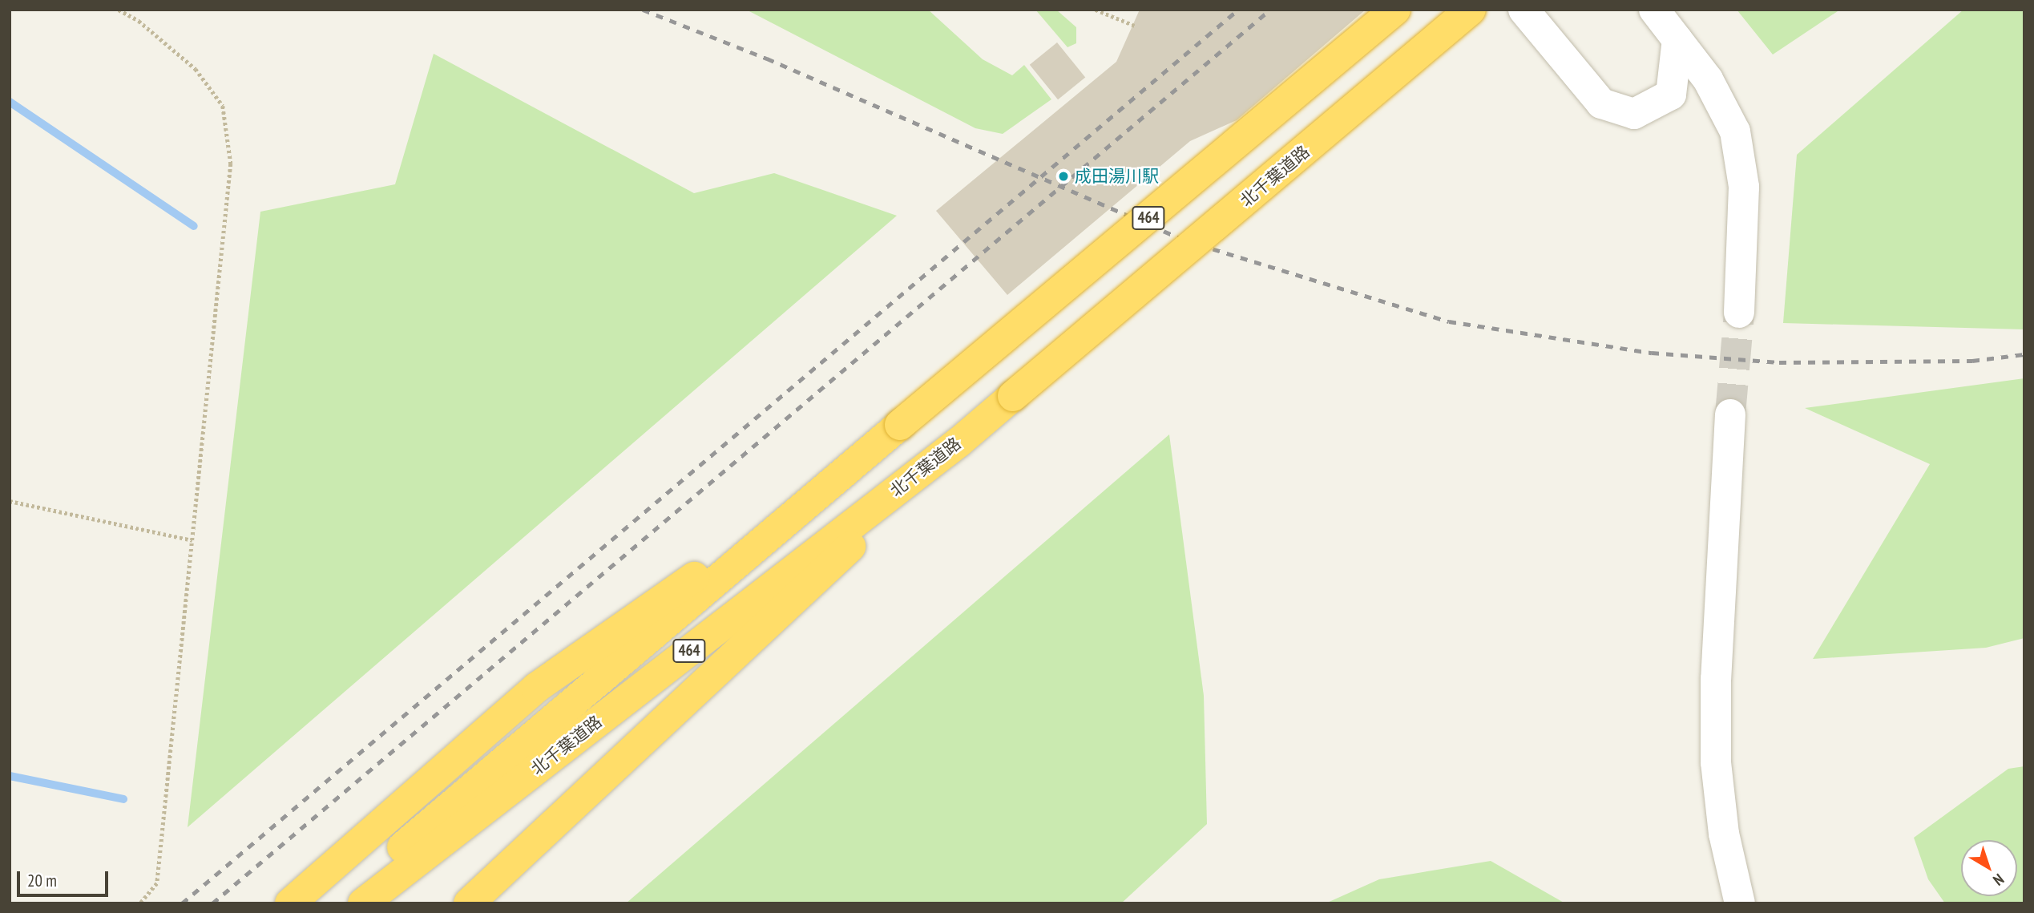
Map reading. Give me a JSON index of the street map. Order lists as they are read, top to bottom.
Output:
{
  "streets": {
    "highway": ["北千葉道路", "464"]
  },
  "places": ["成田湯川駅"],
  "scale_bar": "20 m",
  "north": "bottom right"
}
